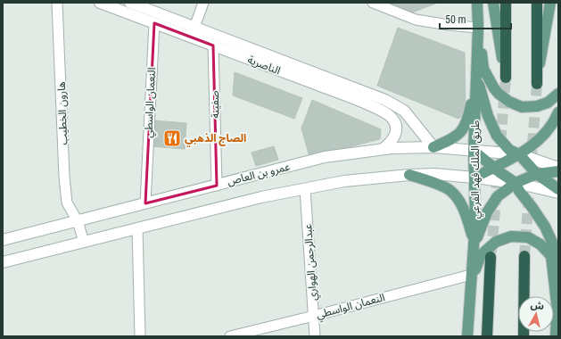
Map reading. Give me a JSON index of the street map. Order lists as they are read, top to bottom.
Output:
{
  "streets": {
    "main road": ["الناصرية", "طريق الملك فهد الفرعي", "عمرو بن العاص"],
    "street": [
      "النعمان الواسطي",
      "صفينة",
      "هارون الخطيب",
      "عبدالرحمن الهواري"
    ]
  },
  "crossings": [
    ["الناصرية", "النعمان الواسطي"],
    ["الناصرية", "صفينة"],
    ["الناصرية", "عمرو بن العاص"],
    ["النعمان الواسطي", "طريق الملك فهد الفرعي"],
    ["النعمان الواسطي", "عمرو بن العاص"],
    ["النعمان الواسطي", "عبدالرحمن الهواري"],
    ["صفينة", "عمرو بن العاص"],
    ["هارون الخطيب", "عمرو بن العاص"],
    ["طريق الملك فهد الفرعي", "عمرو بن العاص"]
  ],
  "places": {
    "restaurant": ["الصاج الذهبي"]
  },
  "scale_bar": "50 m",
  "north": "top"
}
